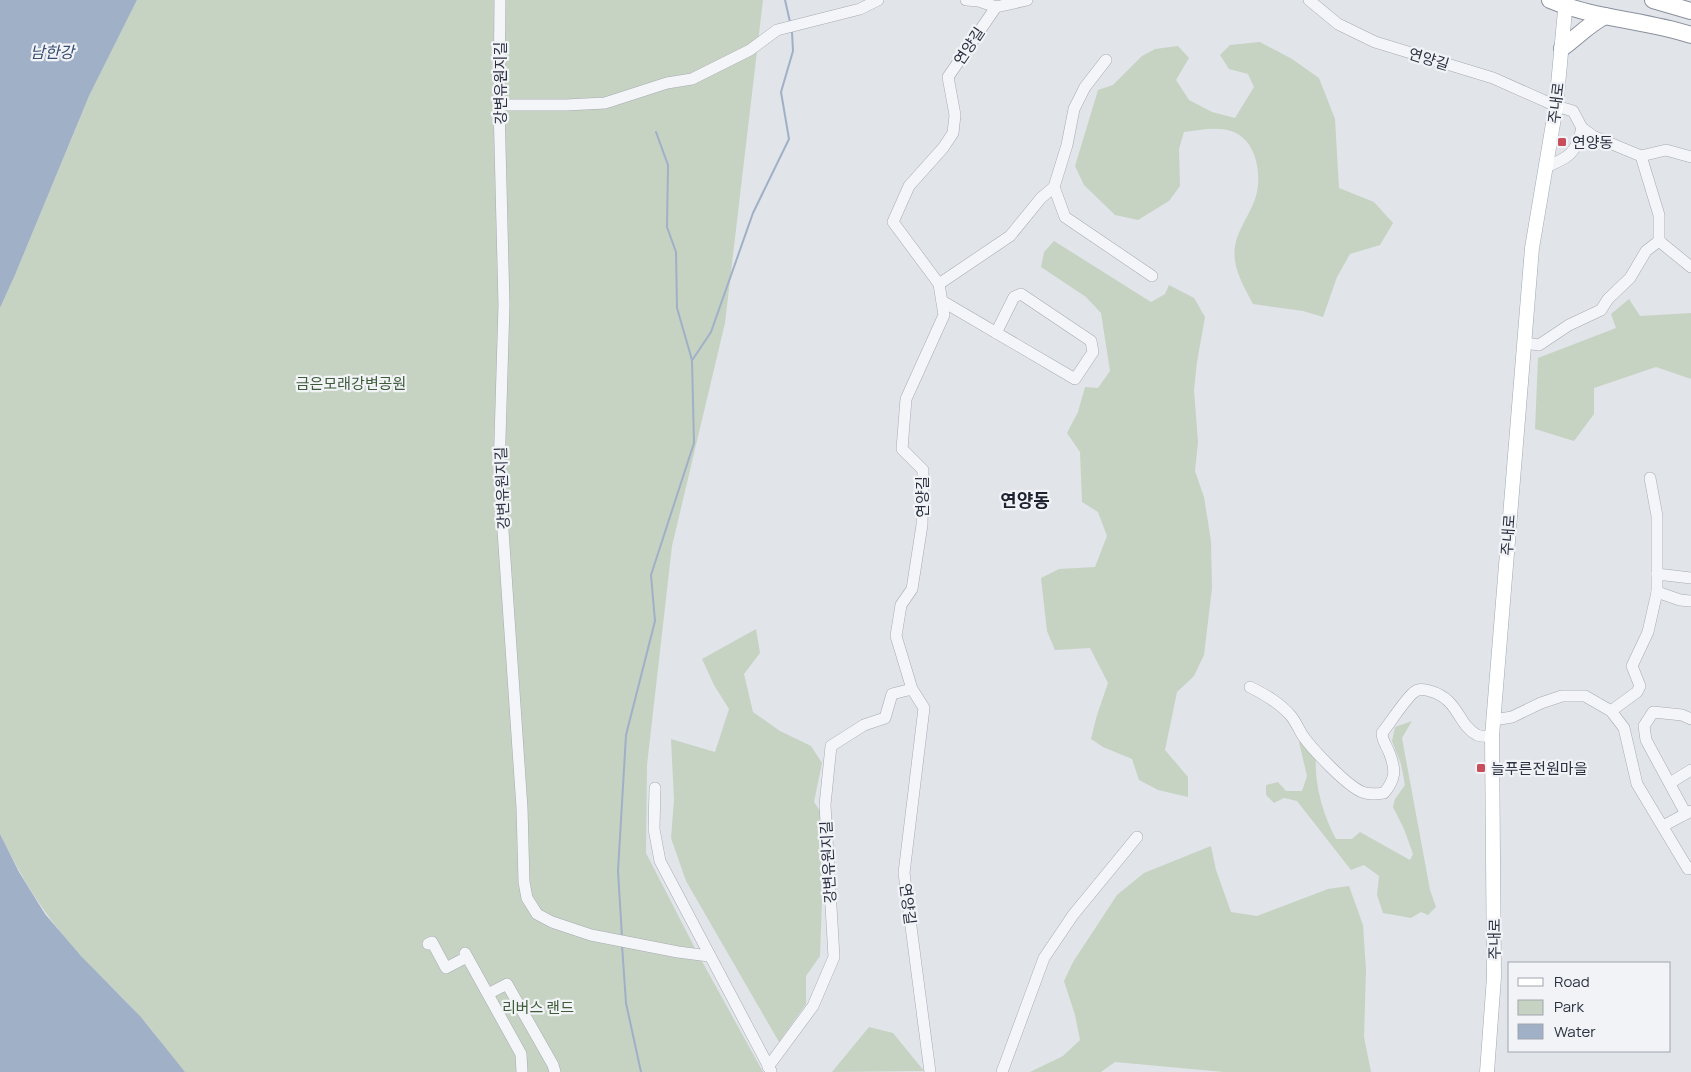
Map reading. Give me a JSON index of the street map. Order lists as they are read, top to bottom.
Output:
{
  "streets": {
    "main road": ["주내로"],
    "street": ["연양길", "강변유원지길"]
  },
  "crossings": [
    ["연양길", "강변유원지길"],
    ["연양길", "주내로"]
  ],
  "districts": ["연양동"],
  "water": ["남한강"],
  "parks": ["금은모래강변공원", "리버스 랜드"],
  "places": {
    "transit": ["연양동", "늘푸른전원마을"]
  },
  "legend": ["Road", "Park", "Water"]
}
